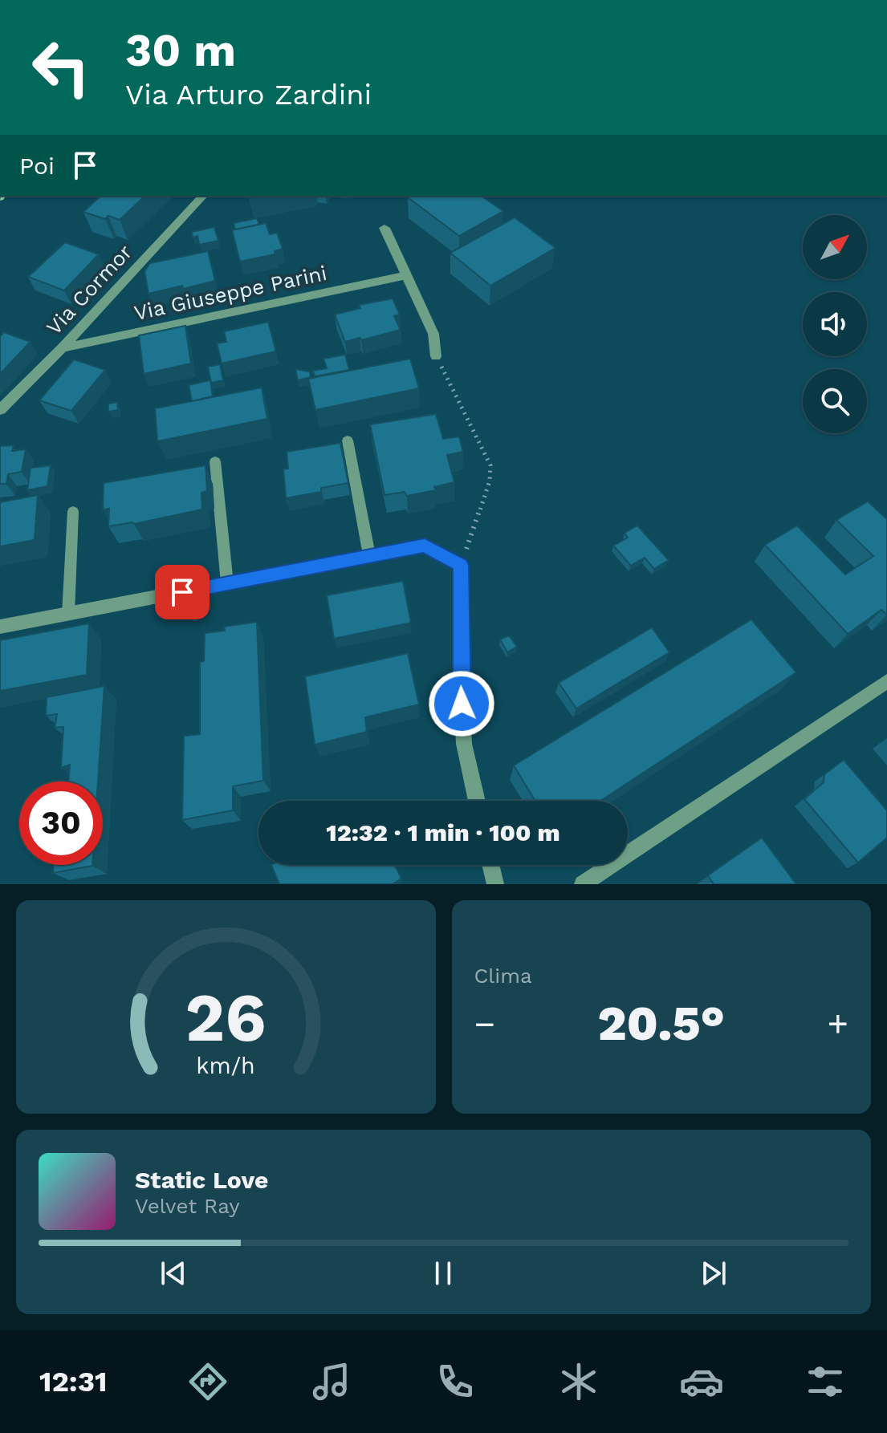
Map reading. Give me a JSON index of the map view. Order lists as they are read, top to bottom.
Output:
{
  "streets": {
    "street": ["Via Cormor", "Via Giuseppe Parini"]
  },
  "crossings": [
    ["Via Cormor", "Via Giuseppe Parini"]
  ],
  "north": "top right",
  "page": {
    "turn": ["30 m", "Via Arturo Zardini"],
    "then": "Poi",
    "limit": "30",
    "trip": "12:32 · 1 min · 100 m",
    "tile": "Clima",
    "heat": ["−", "20.5°", "+"],
    "song": ["Static Love", "Velvet Ray"],
    "tabs": "12:31",
    "gauge": ["26", "km/h"]
  }
}
